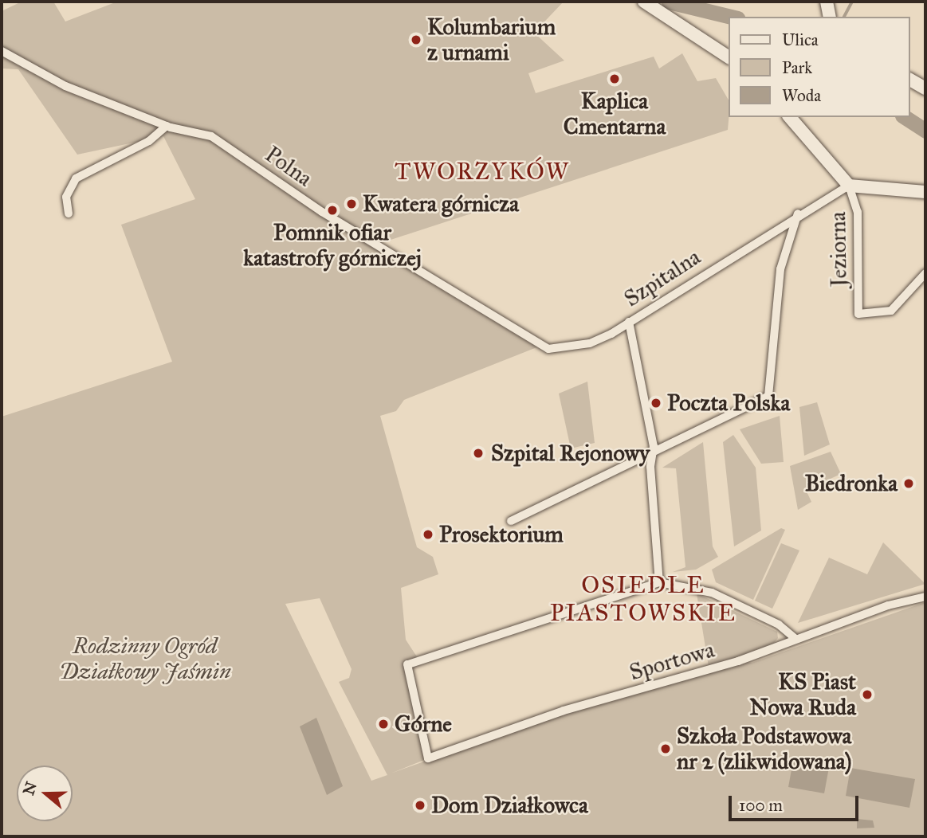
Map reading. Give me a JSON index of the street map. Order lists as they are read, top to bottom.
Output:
{
  "streets": {
    "street": [
      "Polna",
      "Jeziorna",
      "Szpitalna",
      "Sportowa"
    ]
  },
  "crossings": [
    ["Polna", "Szpitalna"],
    ["Jeziorna", "Szpitalna"]
  ],
  "districts": ["TWORZYKÓW", "OSIEDLE PIASTOWSKIE"],
  "parks": ["Rodzinny Ogród Działkowy Jaśmin"],
  "places": [
    "Kolumbarium z urnami",
    "Kaplica Cmentarna",
    "Kwatera górnicza",
    "Pomnik ofiar katastrofy górniczej",
    "Poczta Polska",
    "Szpital Rejonowy",
    "Biedronka",
    "Prosektorium",
    "KS Piast Nowa Ruda",
    "Górne",
    "Szkoła Podstawowa nr 2 (zlikwidowana)",
    "Dom Działkowca"
  ],
  "legend": ["Ulica", "Park", "Woda"],
  "scale_bar": "100 m",
  "north": "left"
}
